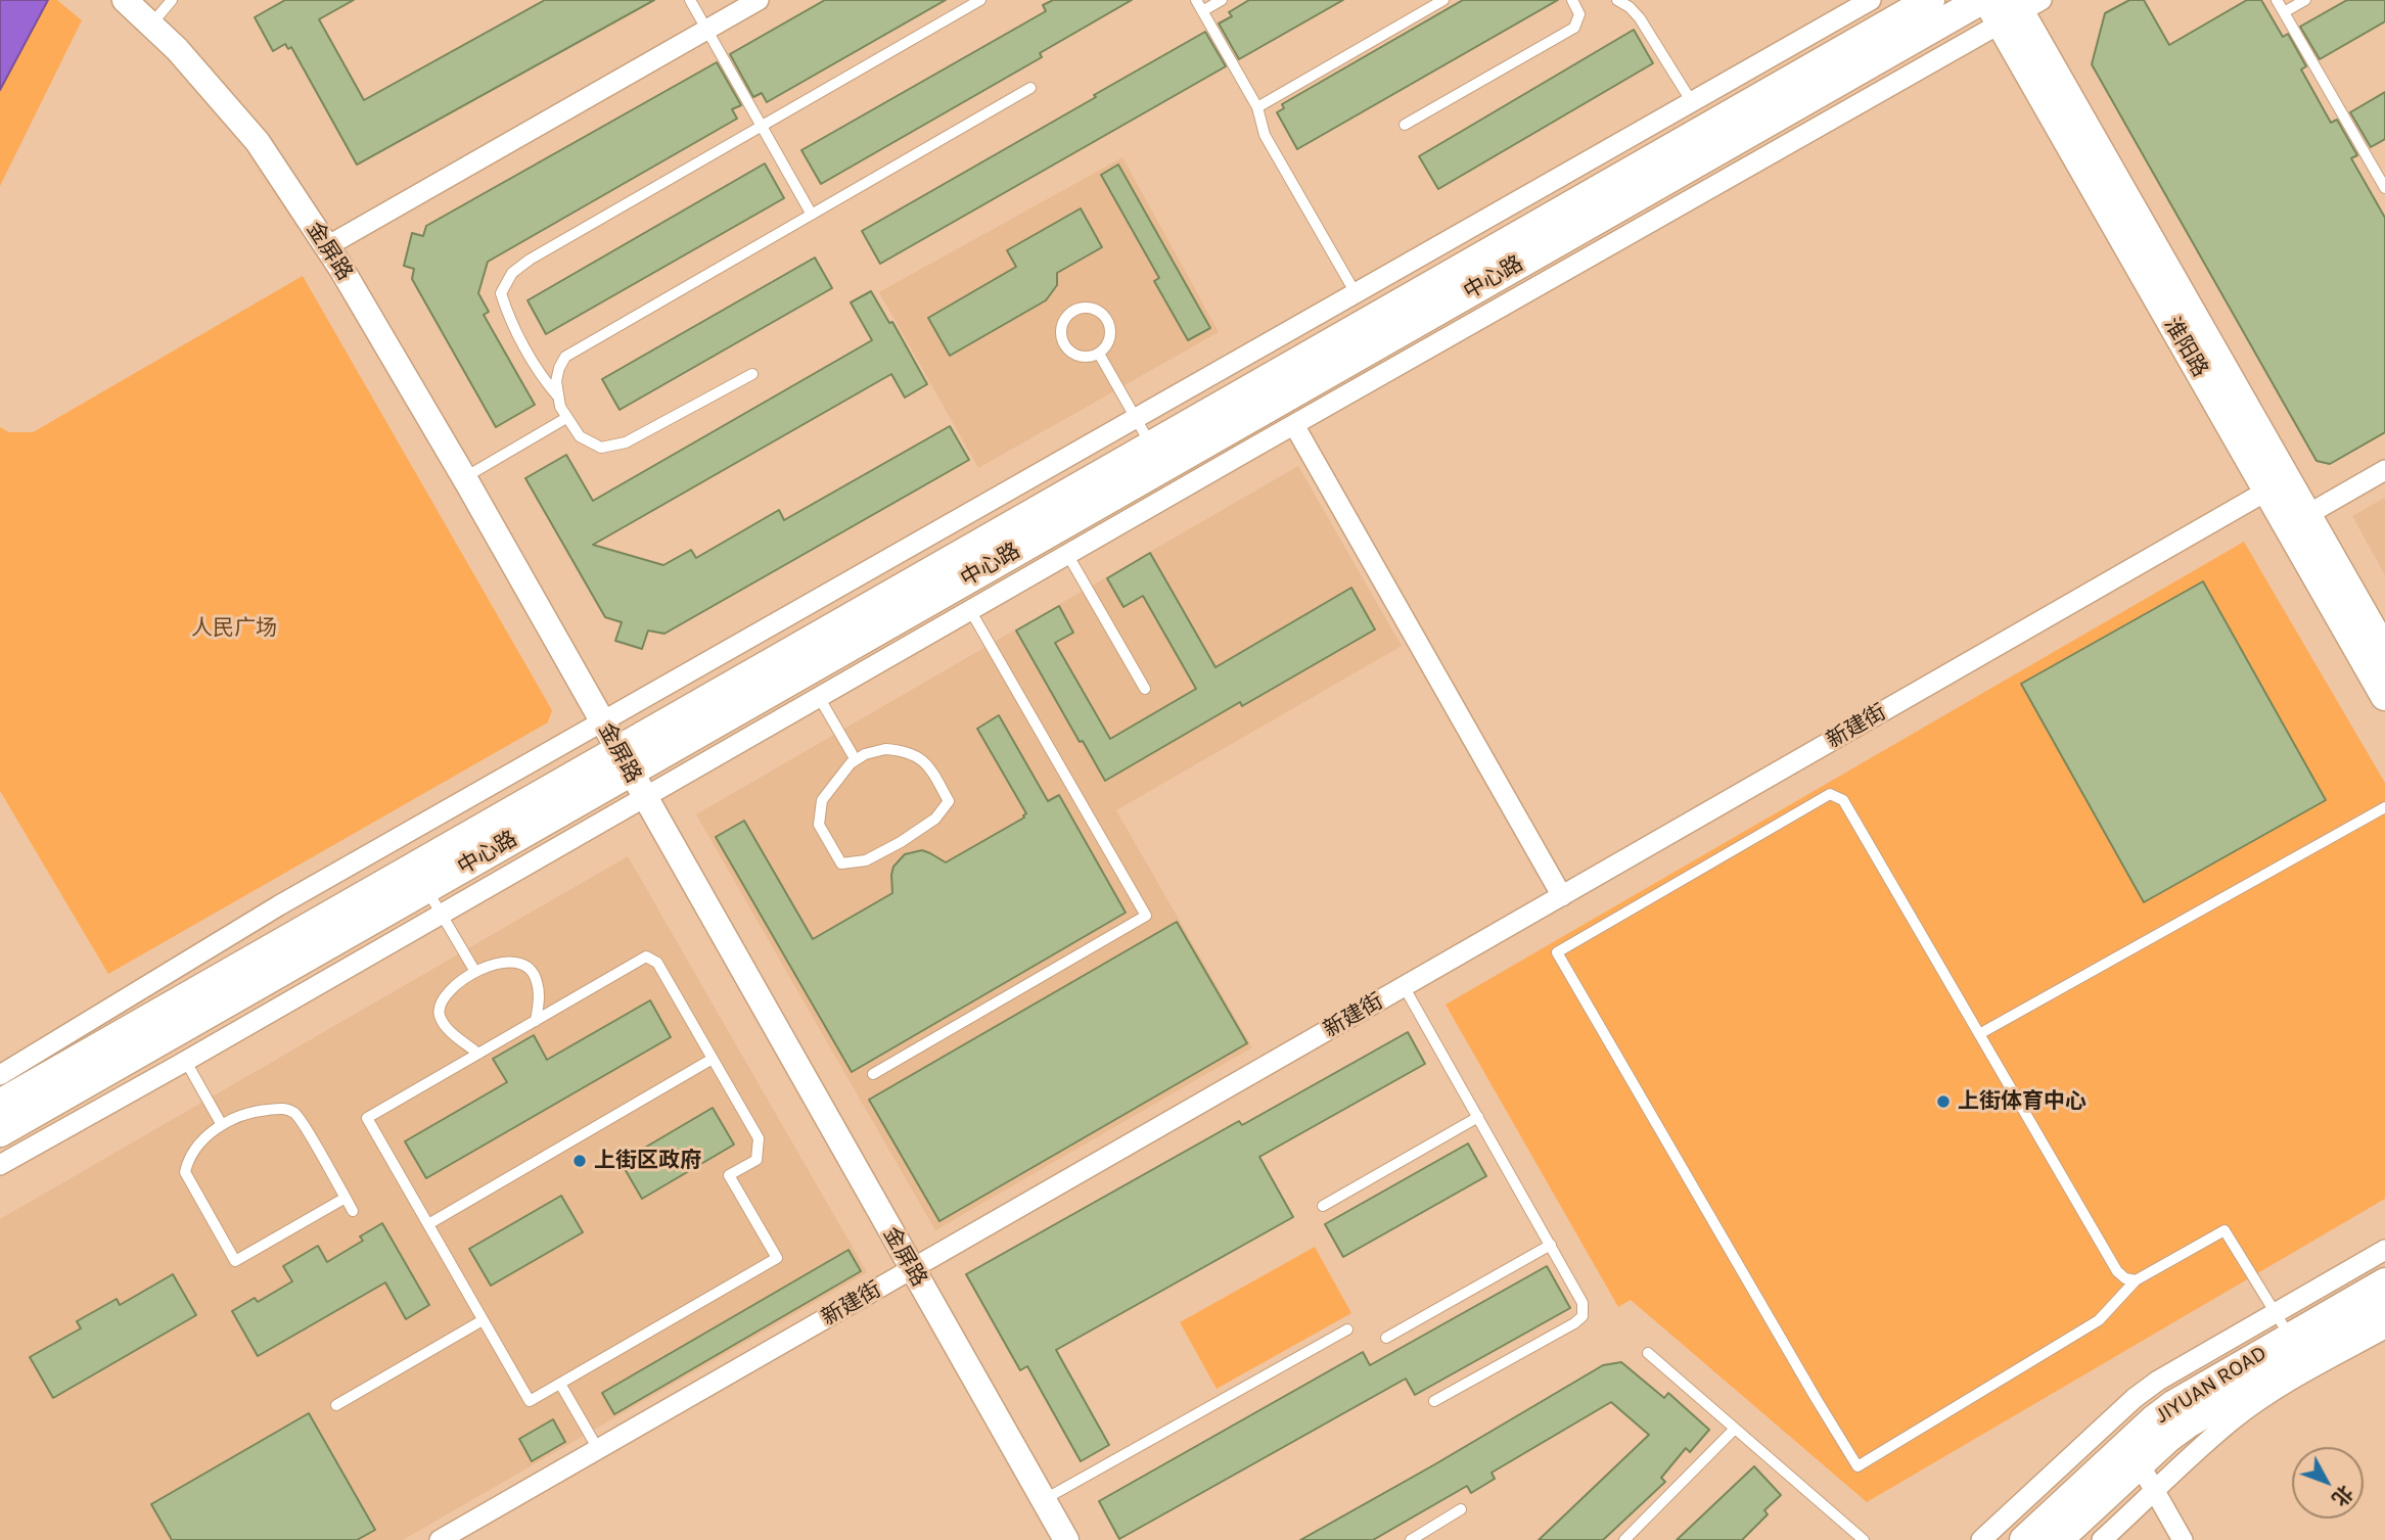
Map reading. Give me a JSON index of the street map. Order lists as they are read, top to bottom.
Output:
{
  "streets": {
    "main road": ["中心路", "淮阳路", "JIYUAN ROAD"],
    "street": ["金屏路", "新建街"]
  },
  "crossings": [
    ["金屏路", "中心路"],
    ["金屏路", "新建街"],
    ["淮阳路", "新建街"]
  ],
  "parks": ["人民广场"],
  "places": ["上街体育中心", "上街区政府"],
  "north": "bottom right"
}
